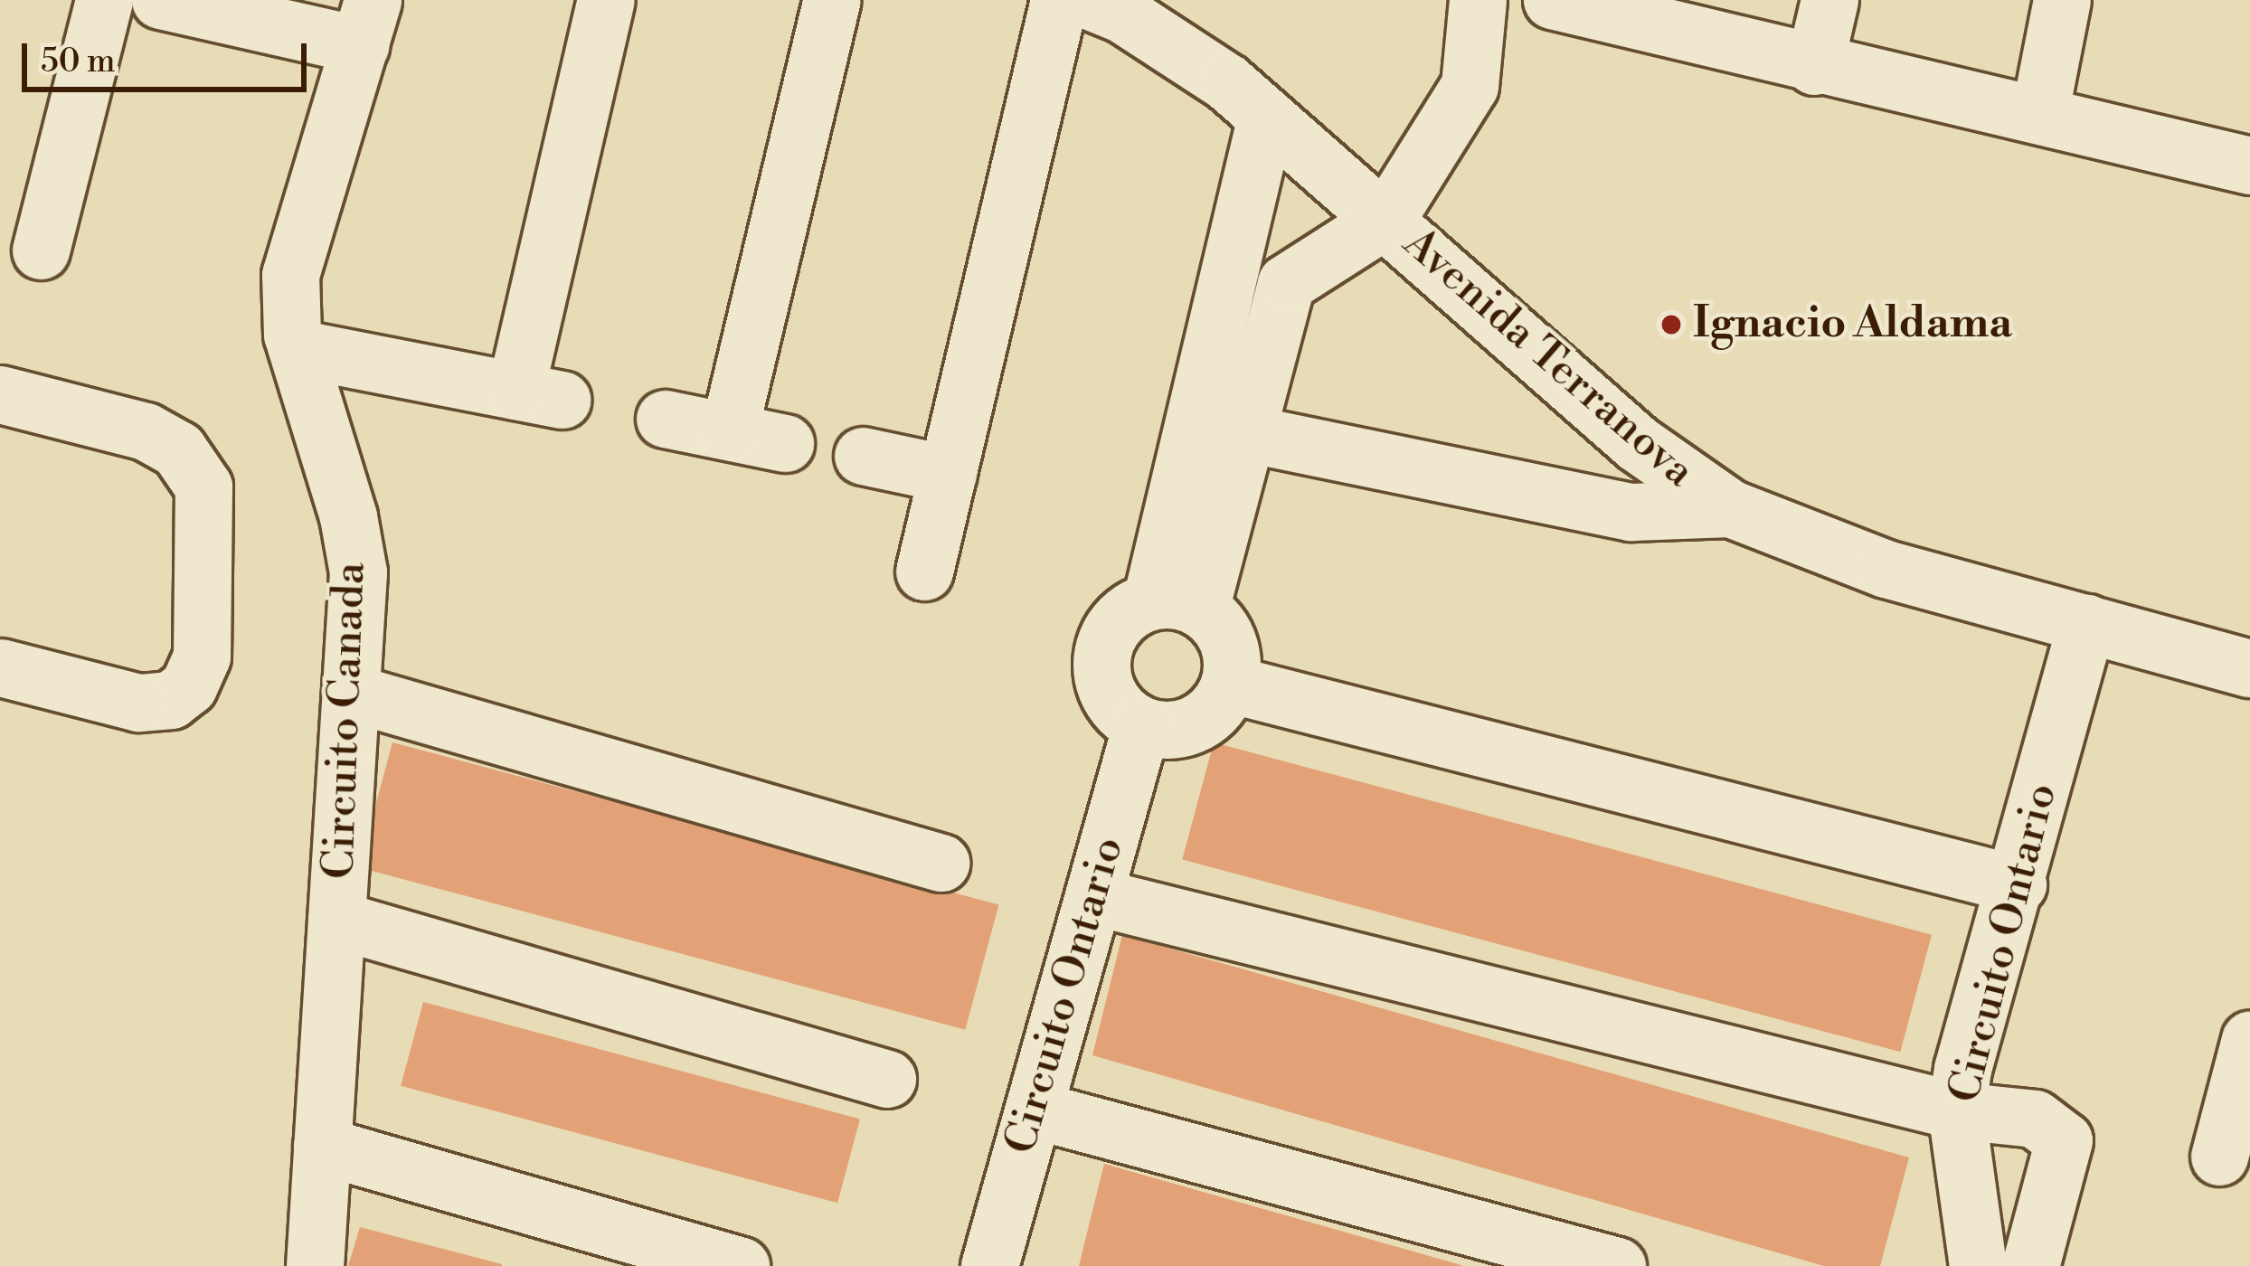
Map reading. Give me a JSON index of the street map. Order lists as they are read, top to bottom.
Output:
{
  "streets": {
    "street": ["Avenida Terranova", "Circuito Canada", "Circuito Ontario"]
  },
  "crossings": [
    ["Avenida Terranova", "Circuito Ontario"]
  ],
  "places": ["Ignacio Aldama"],
  "scale_bar": "50 m"
}
